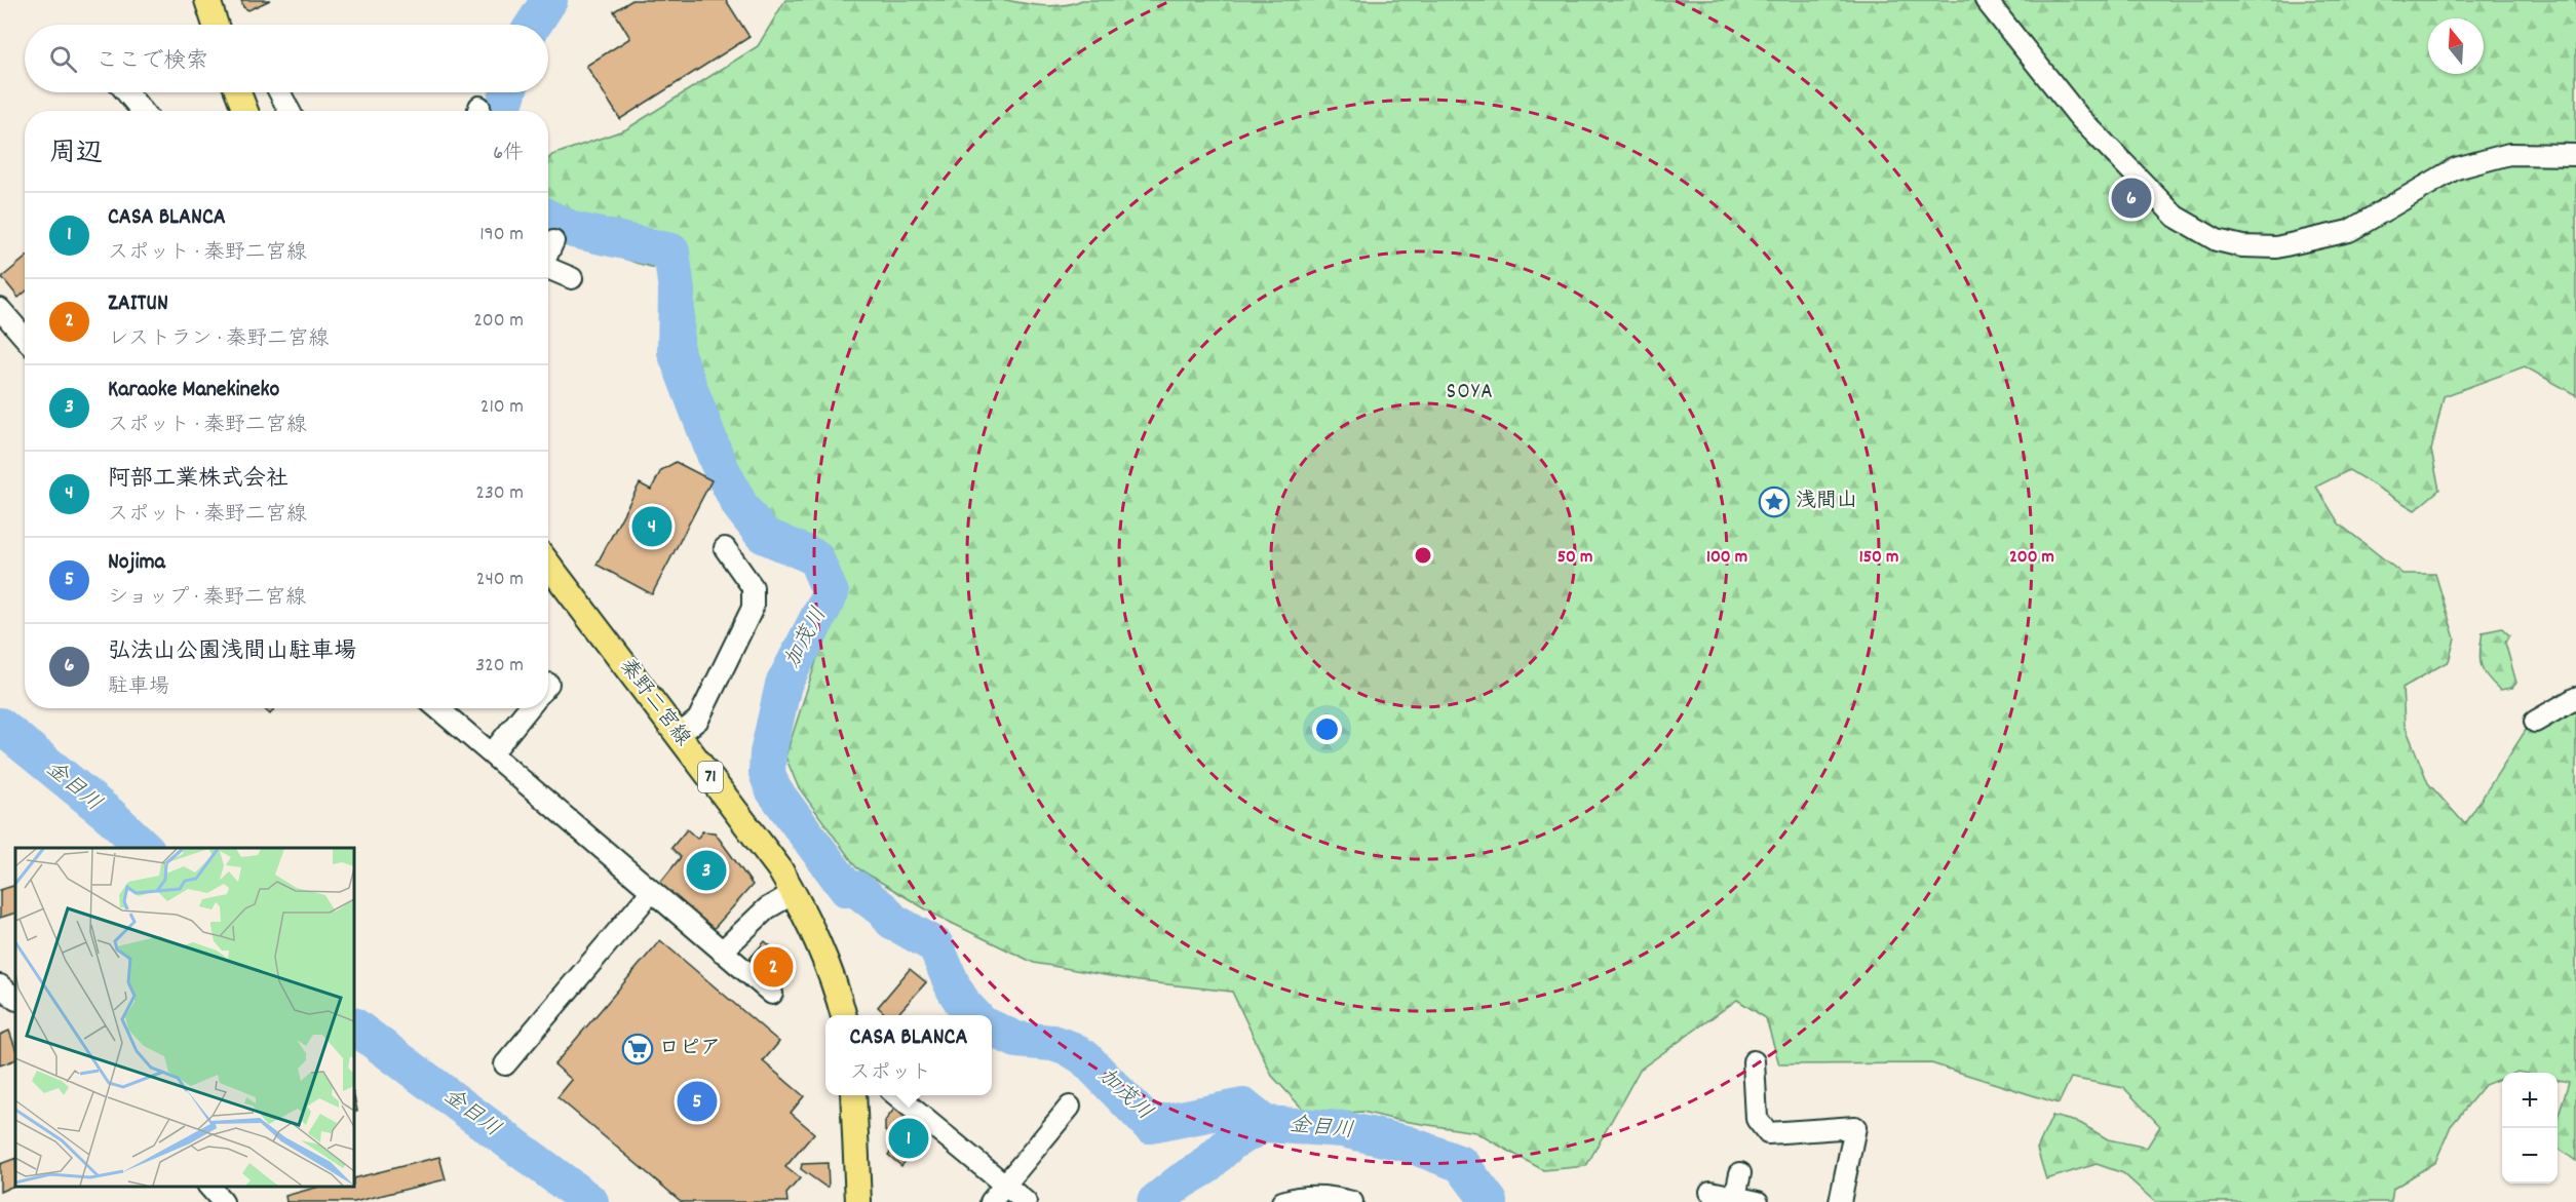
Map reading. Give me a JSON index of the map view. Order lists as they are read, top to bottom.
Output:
{
  "streets": {
    "main road": ["秦野二宮線", "71"]
  },
  "districts": ["SOYA"],
  "water": ["加茂川", "金目川"],
  "places": {
    "place": ["浅間山"],
    "supermarket": ["ロピア"]
  },
  "north": "top",
  "page": {
    "search": "ここで検索",
    "heading": ["周辺", "6件"],
    "pins": [
      "6",
      "4",
      "3",
      "2",
      "5",
      "1"
    ],
    "list": [
      {
        "mark": "1",
        "name": "CASA BLANCA",
        "note": "スポット · 秦野二宮線",
        "value": "190 m"
      },
      {
        "mark": "2",
        "name": "ZAITUN",
        "note": "レストラン · 秦野二宮線",
        "value": "200 m"
      },
      {
        "mark": "3",
        "name": "Karaoke Manekineko",
        "note": "スポット · 秦野二宮線",
        "value": "210 m"
      },
      {
        "mark": "4",
        "name": "阿部工業株式会社",
        "note": "スポット · 秦野二宮線",
        "value": "230 m"
      },
      {
        "mark": "5",
        "name": "Nojima",
        "note": "ショップ · 秦野二宮線",
        "value": "240 m"
      },
      {
        "mark": "6",
        "name": "弘法山公園浅間山駐車場",
        "note": "駐車場",
        "value": "320 m"
      }
    ],
    "popup": ["CASA BLANCA", "スポット"],
    "map_buttons": ["+", "−"]
  },
  "rings": [
    "50 m",
    "100 m",
    "150 m",
    "200 m"
  ]
}
